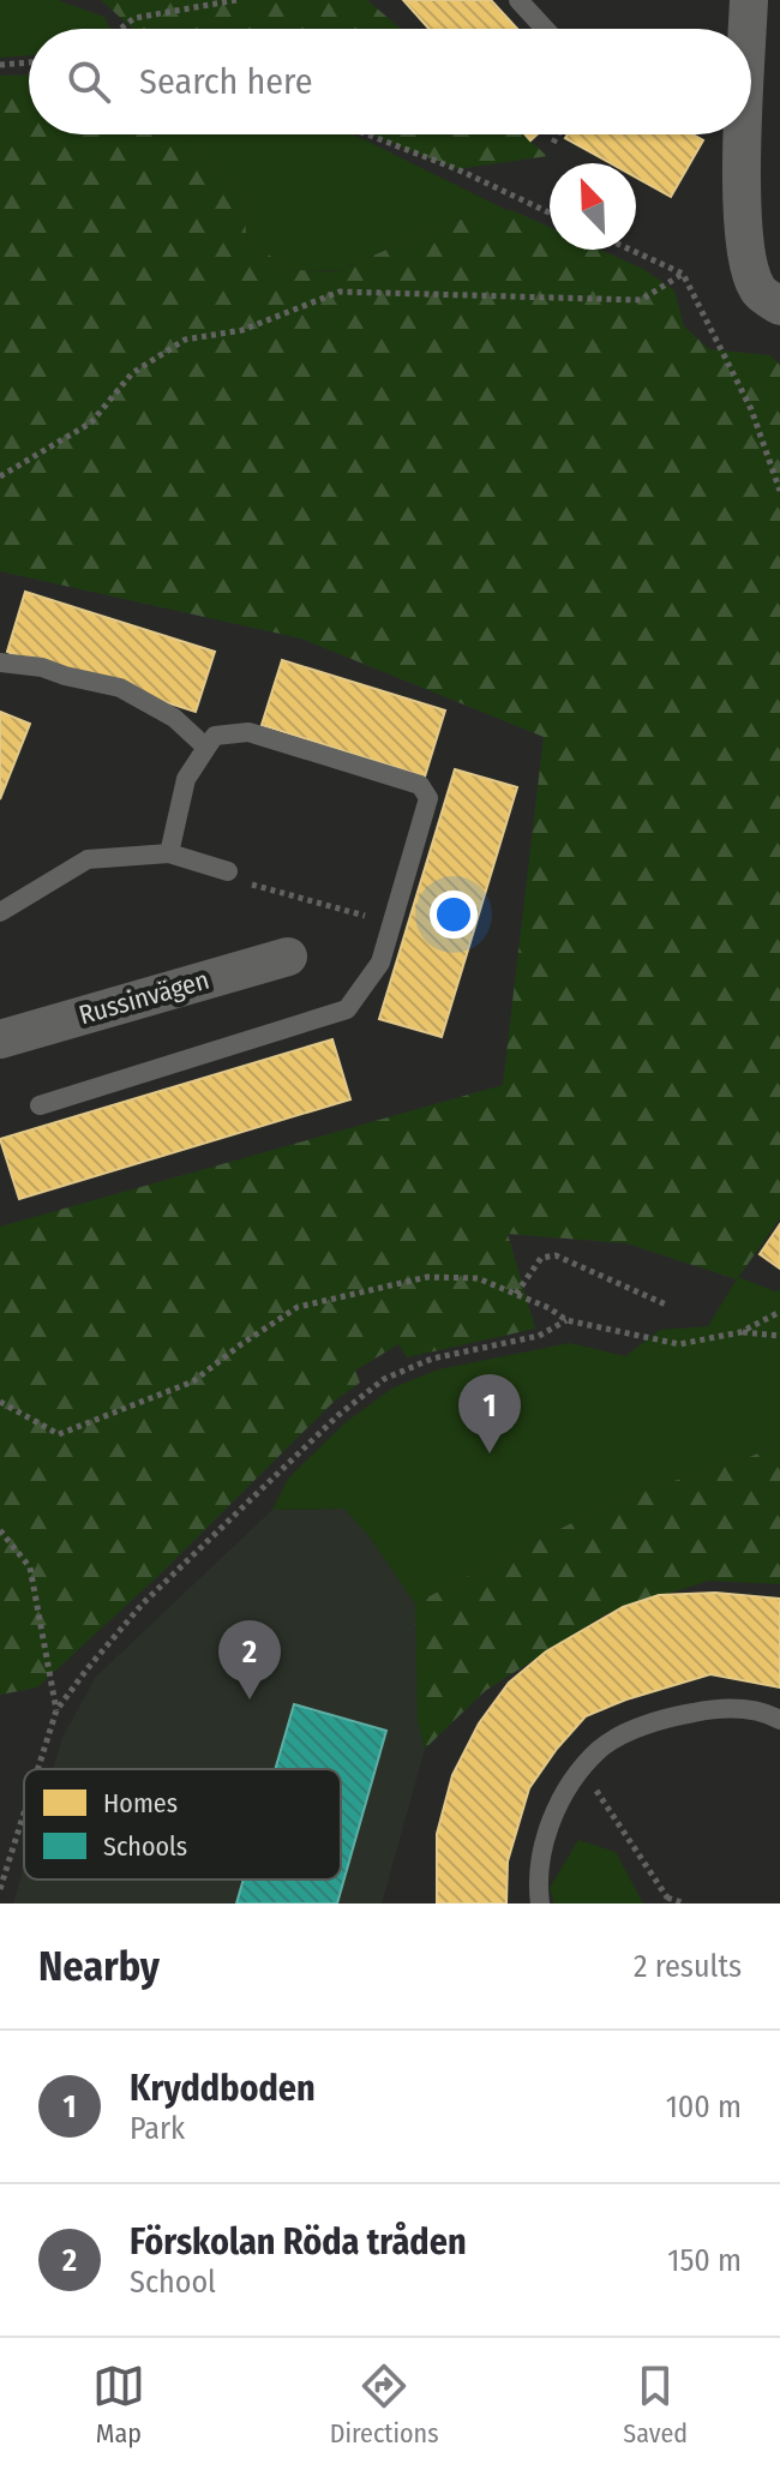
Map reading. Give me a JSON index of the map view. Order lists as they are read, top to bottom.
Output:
{
  "streets": {
    "street": ["Russinvägen"]
  },
  "legend": ["Homes", "Schools"],
  "north": "top left",
  "page": {
    "search": "Search here",
    "pins": ["1", "2"],
    "heading": ["Nearby", "2 results"],
    "list": [
      {
        "mark": "1",
        "name": "Kryddboden",
        "note": "Park",
        "value": "100 m"
      },
      {
        "mark": "2",
        "name": "Förskolan Röda tråden",
        "note": "School",
        "value": "150 m"
      }
    ],
    "nav": ["Map", "Directions", "Saved"]
  }
}
